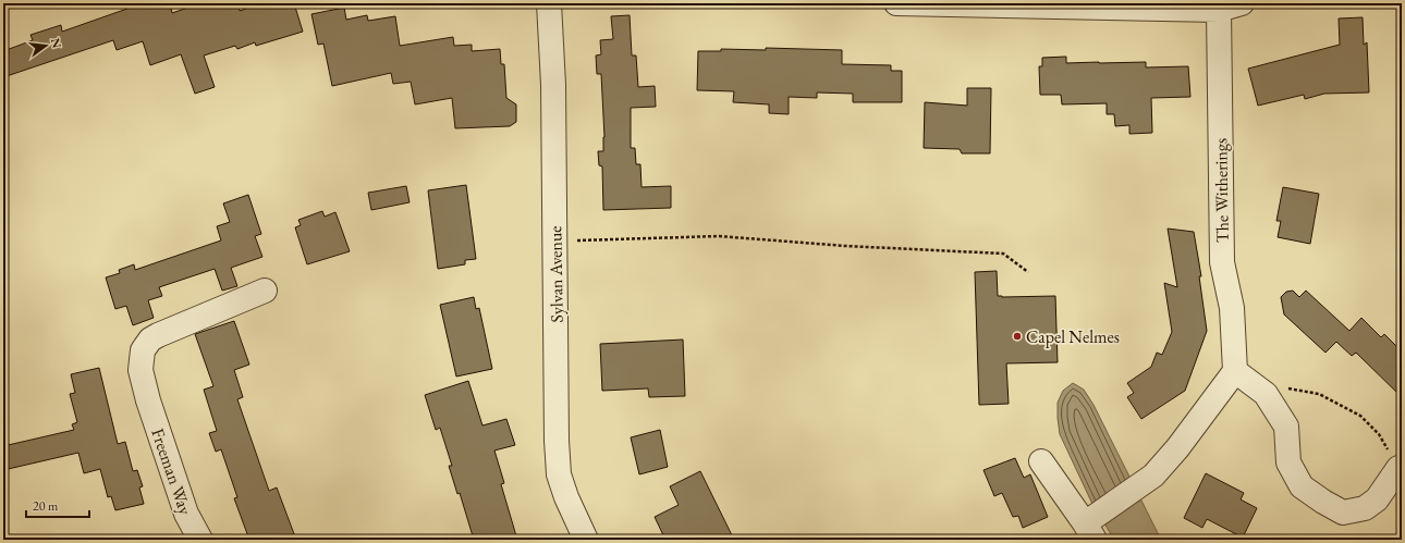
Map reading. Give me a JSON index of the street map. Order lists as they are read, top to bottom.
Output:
{
  "streets": {
    "street": ["The Witherings", "Sylvan Avenue", "Freeman Way"]
  },
  "places": ["Capel Nelmes"],
  "scale_bar": "20 m",
  "north": "right"
}
